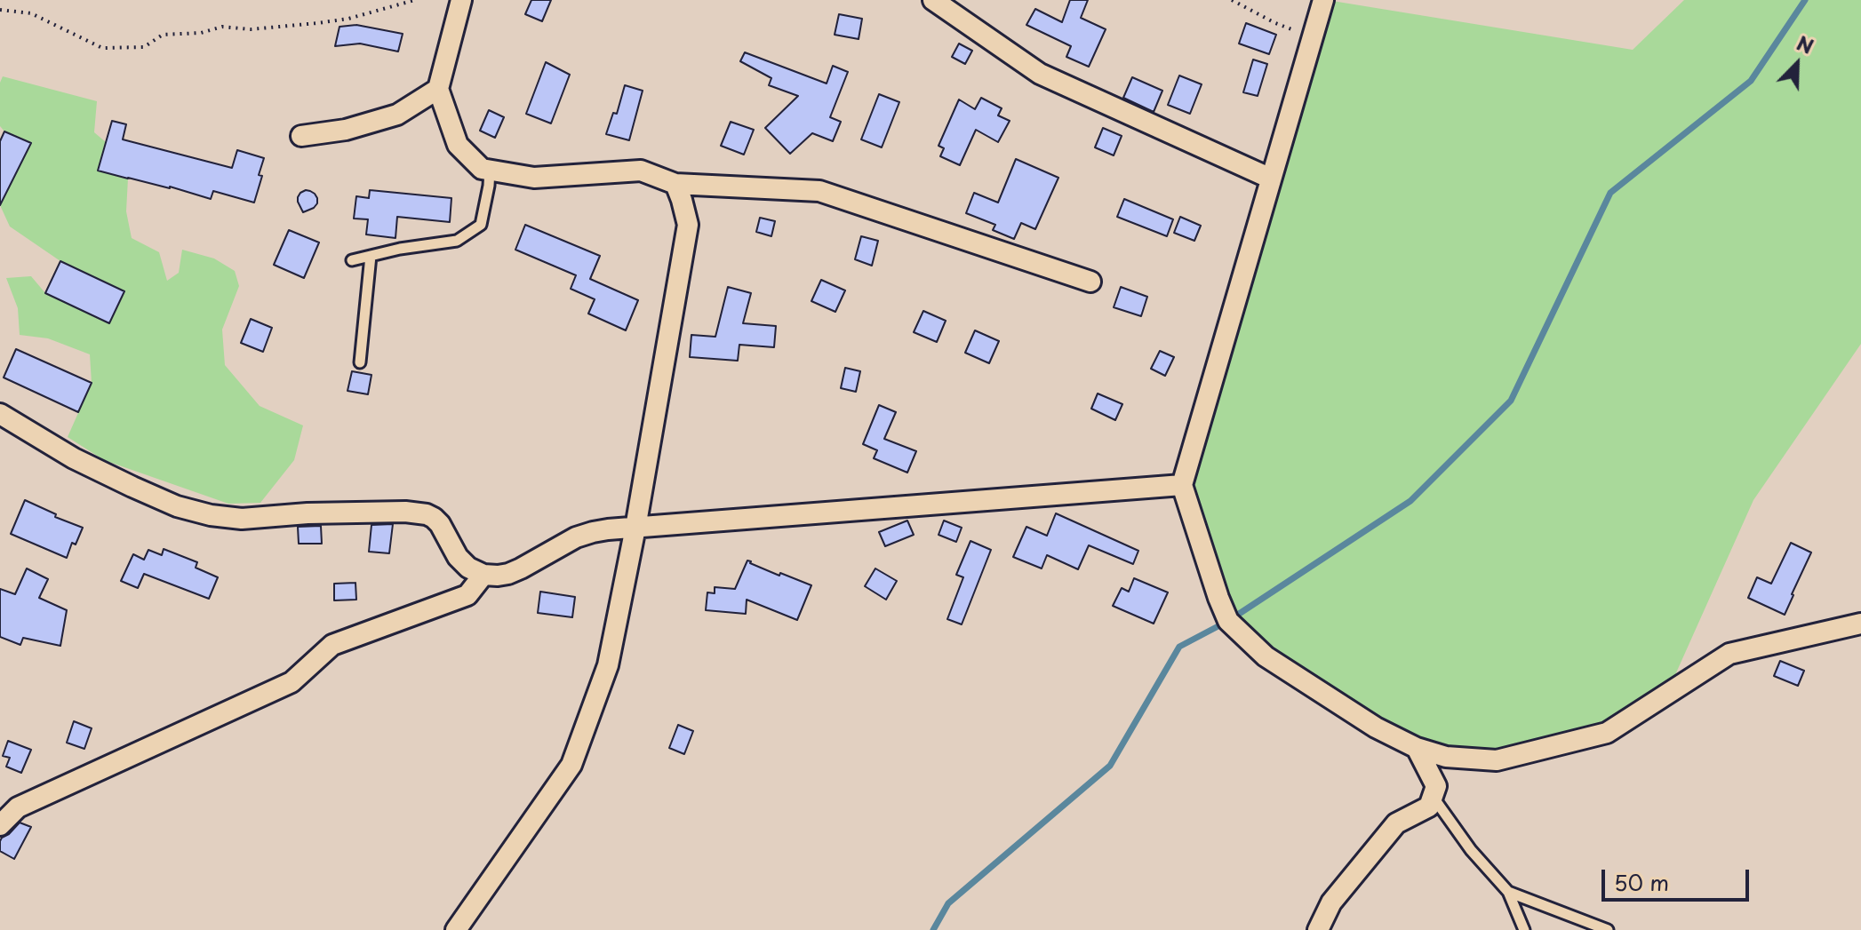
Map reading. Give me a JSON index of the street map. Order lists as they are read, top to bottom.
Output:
{
  "scale_bar": "50 m",
  "north": "top right"
}
